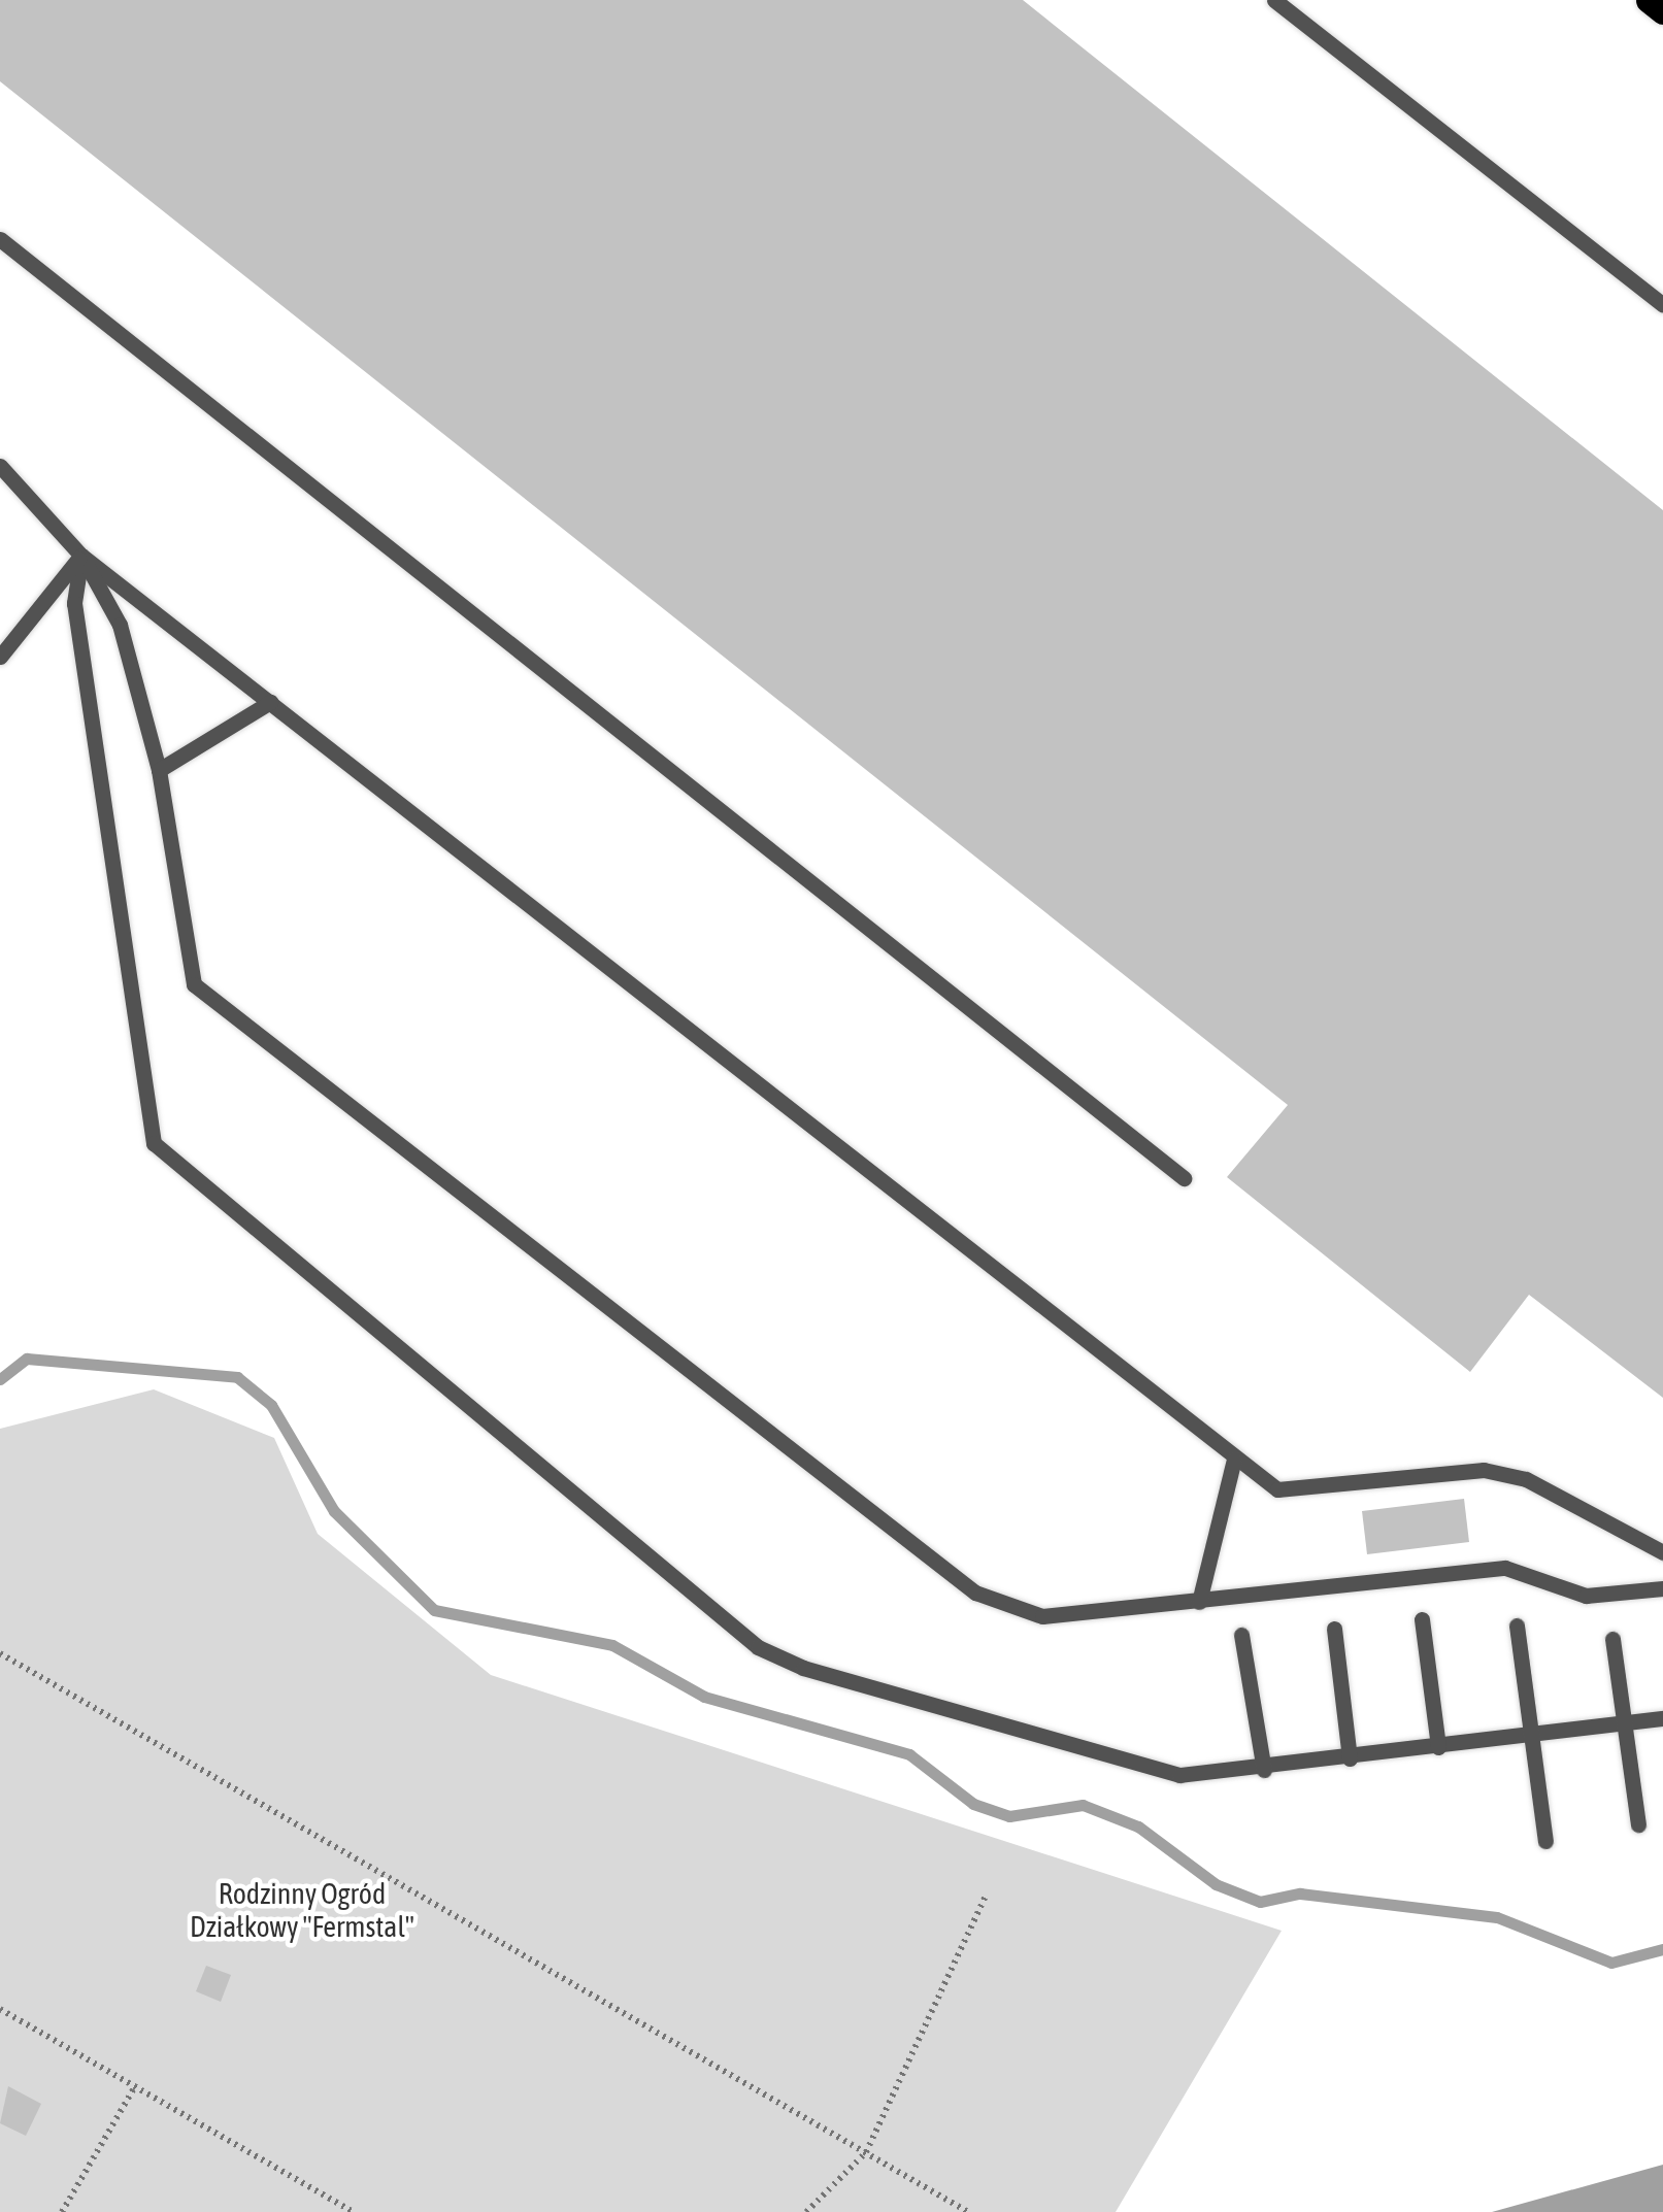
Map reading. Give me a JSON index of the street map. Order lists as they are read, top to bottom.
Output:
{
  "parks": ["Rodzinny Ogród Działkowy \"Fermstal\""]
}
